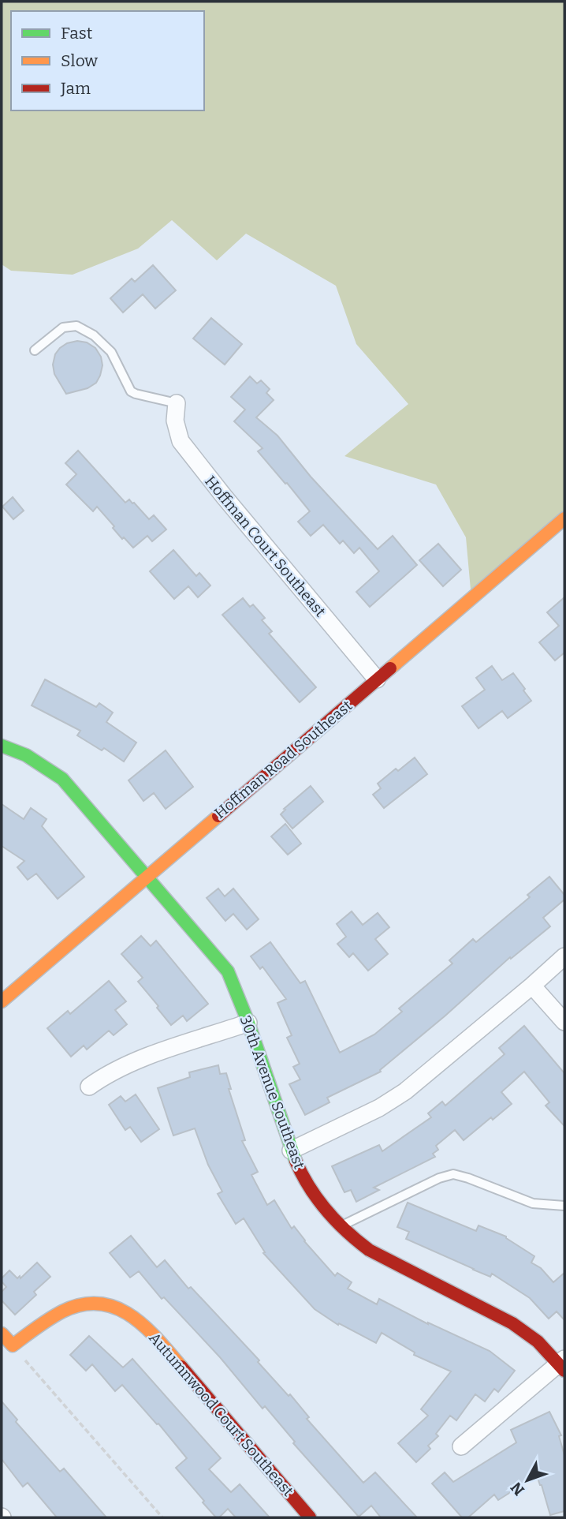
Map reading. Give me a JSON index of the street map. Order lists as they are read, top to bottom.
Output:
{
  "streets": {
    "street": [
      "Hoffman Court Southeast",
      "Hoffman Road Southeast",
      "30th Avenue Southeast",
      "Autumnwood Court Southeast"
    ]
  },
  "crossings": [
    ["Hoffman Court Southeast", "Hoffman Road Southeast"],
    ["Hoffman Road Southeast", "30th Avenue Southeast"]
  ],
  "legend": ["Fast", "Slow", "Jam"],
  "north": "bottom left"
}
